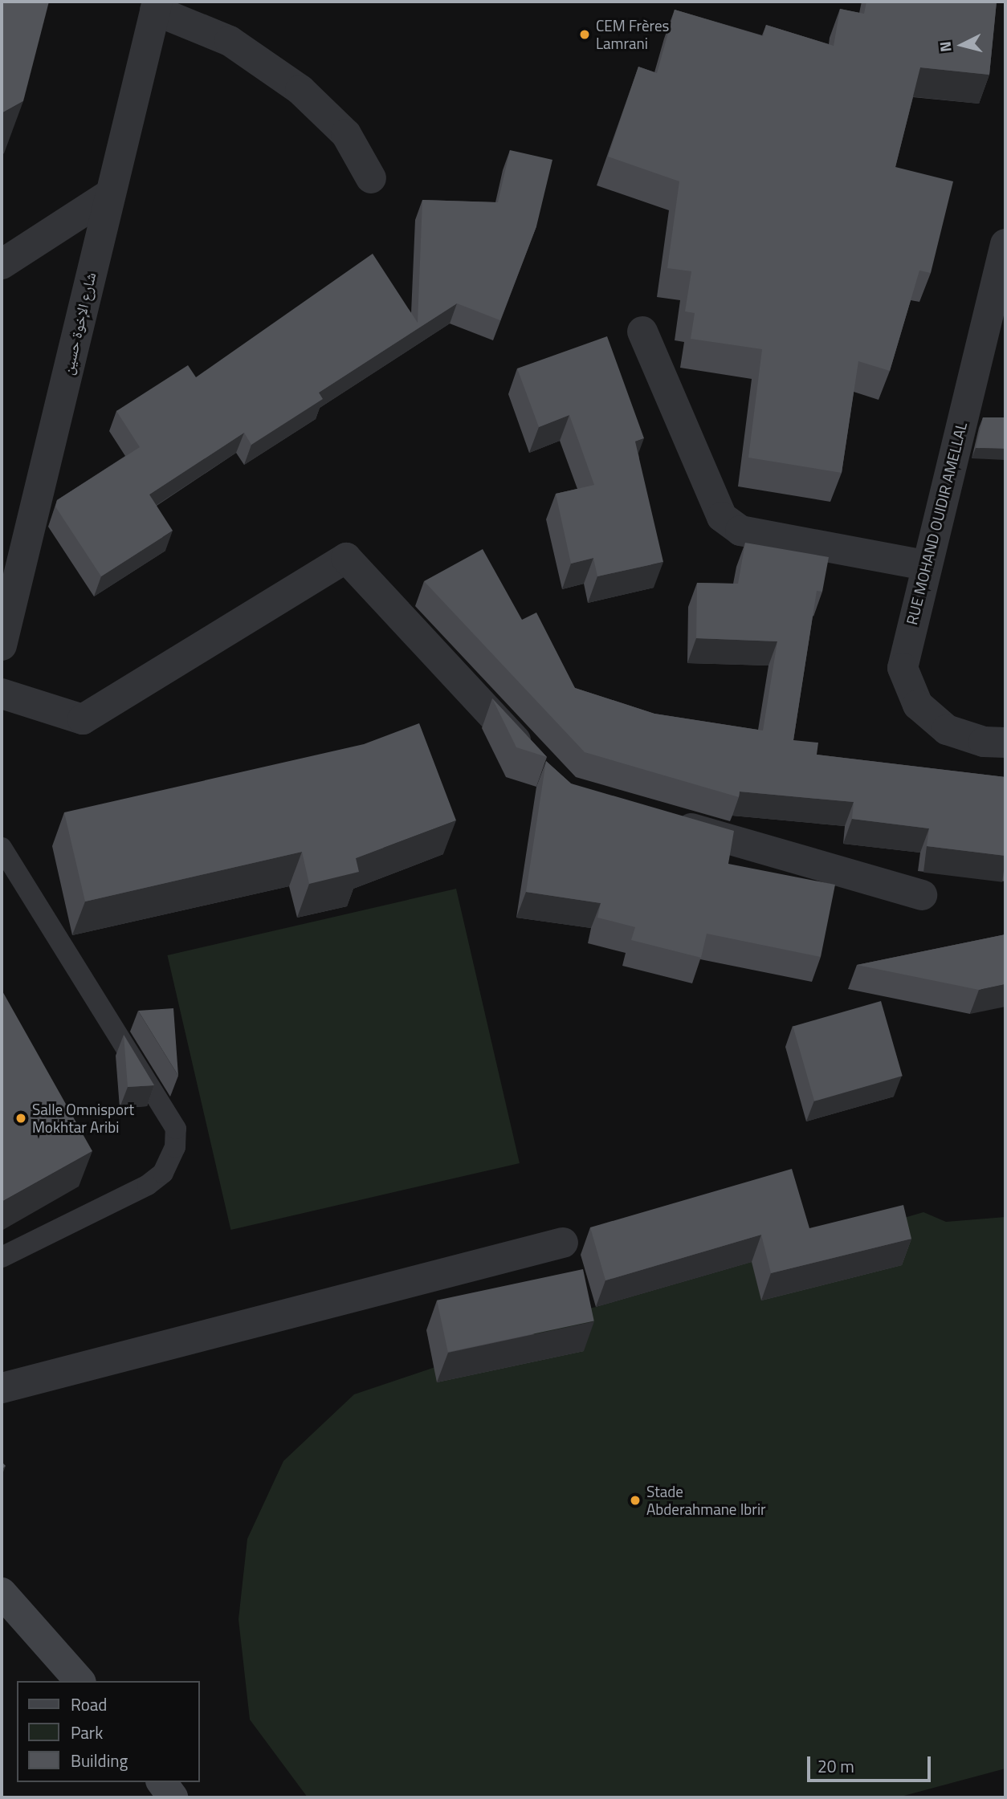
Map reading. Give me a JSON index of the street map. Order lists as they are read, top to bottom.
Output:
{
  "streets": {
    "street": ["شارع الإخوة حسين", "RUE MOHAND OUIDIR AMELLAL"]
  },
  "places": ["CEM Frères Lamrani", "Salle Omnisport Mokhtar Aribi", "Stade Abderahmane Ibrir"],
  "legend": ["Road", "Park", "Building"],
  "scale_bar": "20 m",
  "north": "left"
}
